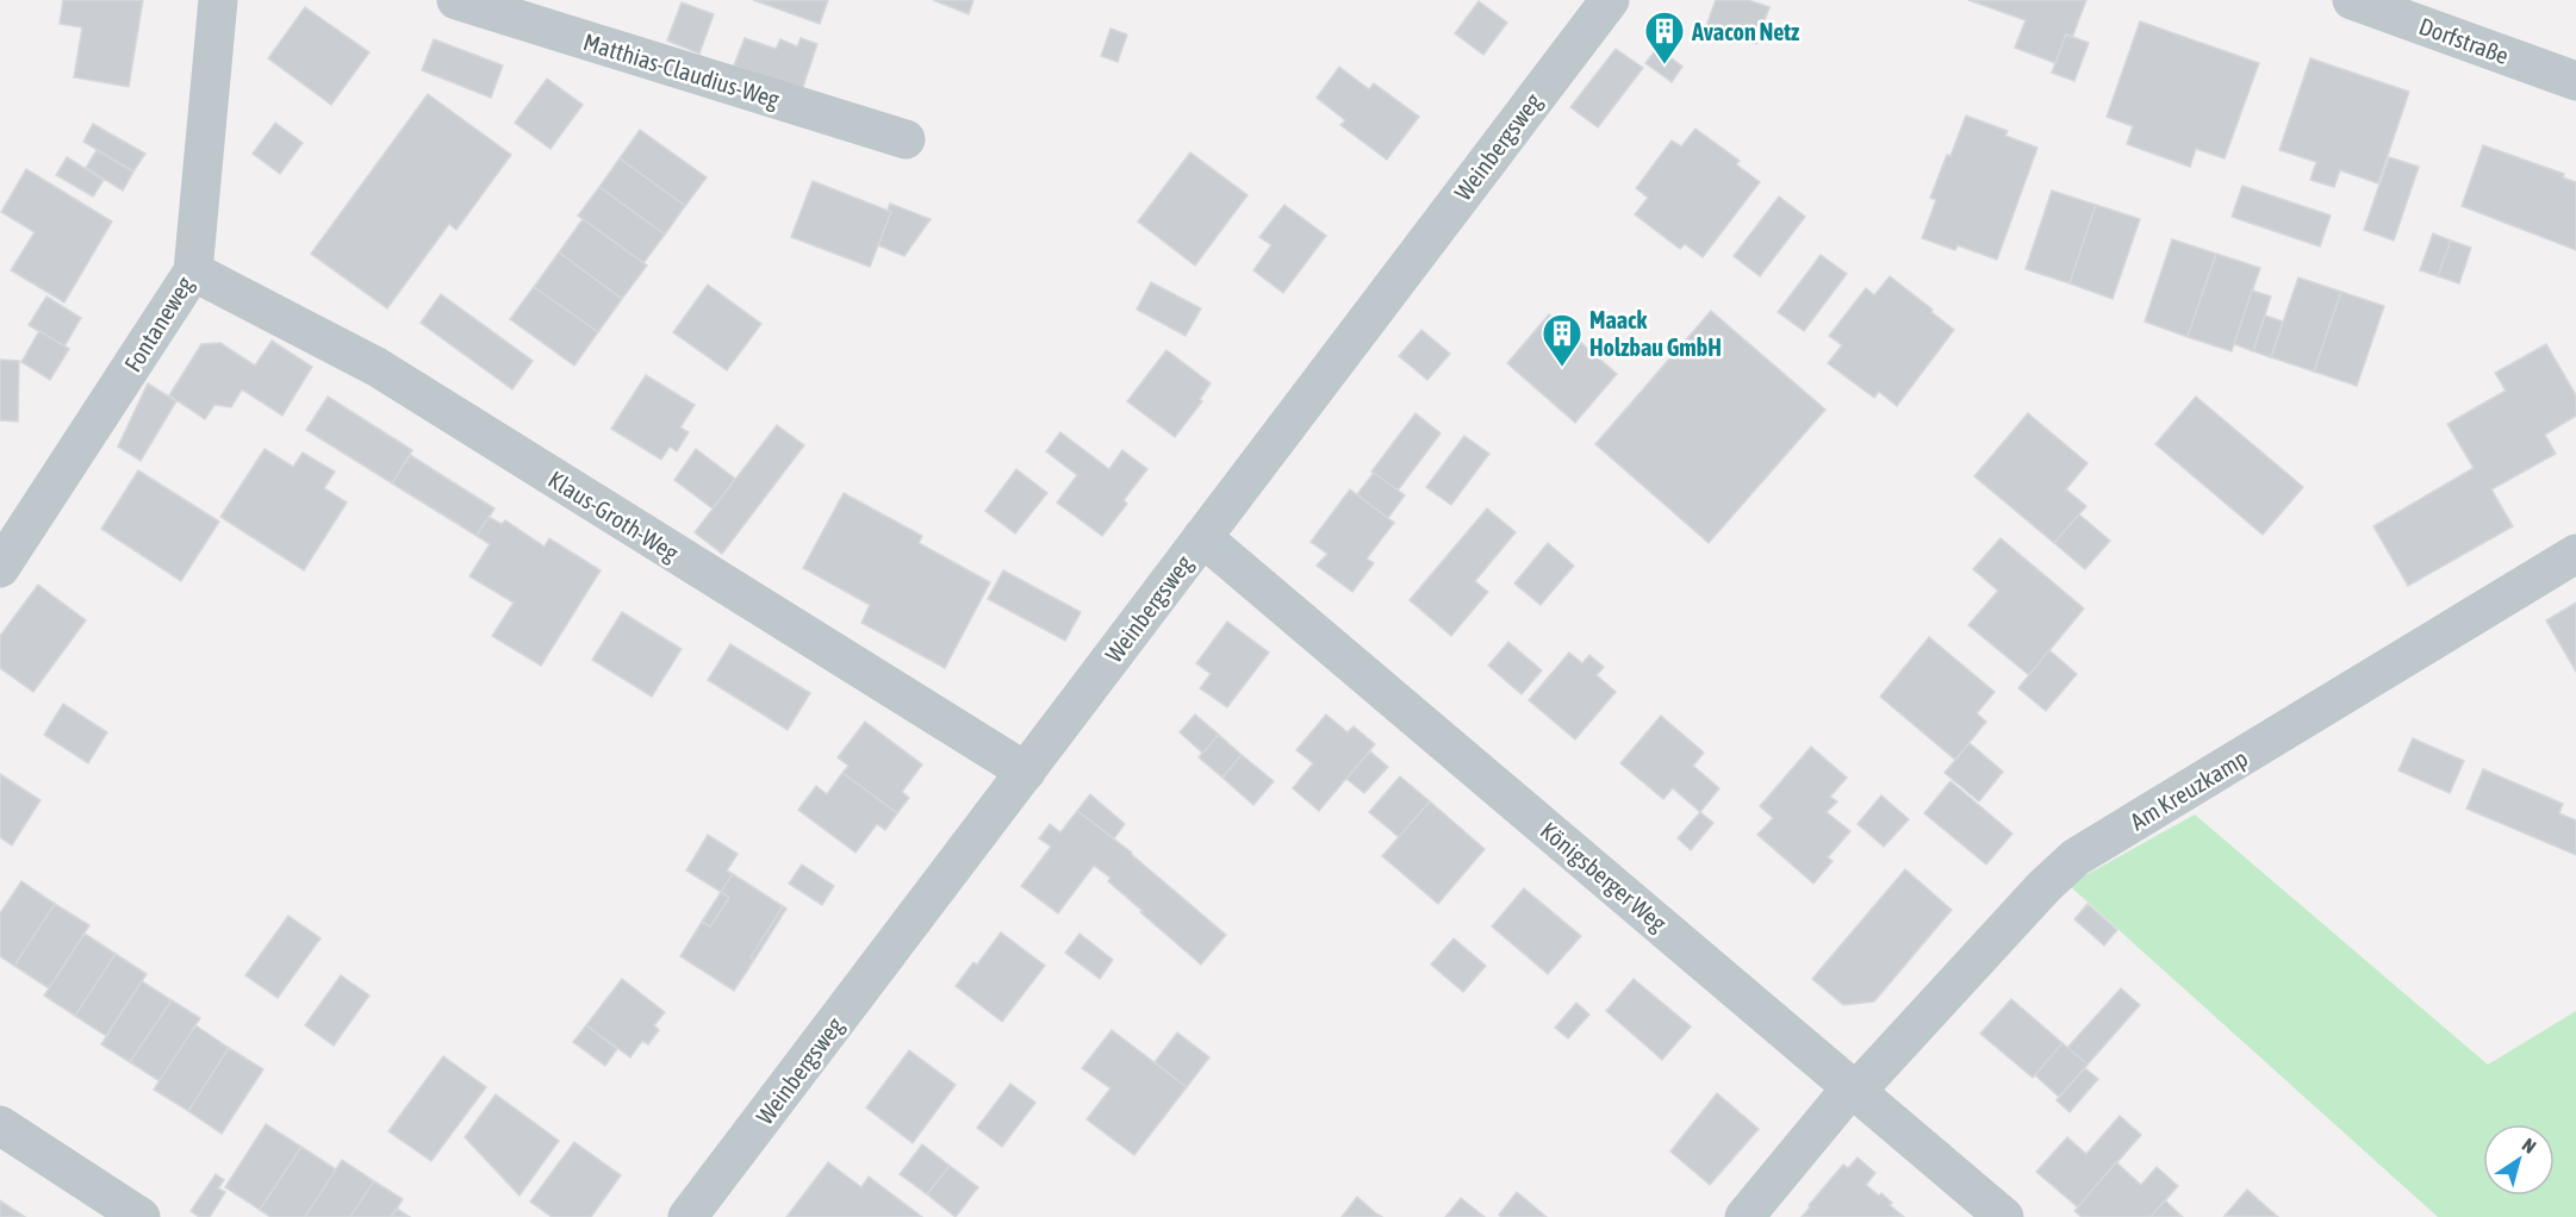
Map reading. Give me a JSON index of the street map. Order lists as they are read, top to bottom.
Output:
{
  "streets": {
    "street": [
      "Dorfstraße",
      "Matthias-Claudius-Weg",
      "Weinbergsweg",
      "Fontaneweg",
      "Klaus-Groth-Weg",
      "Am Kreuzkamp",
      "Königsberger Weg"
    ]
  },
  "crossings": [
    ["Weinbergsweg", "Klaus-Groth-Weg"],
    ["Weinbergsweg", "Königsberger Weg"],
    ["Fontaneweg", "Klaus-Groth-Weg"],
    ["Am Kreuzkamp", "Königsberger Weg"]
  ],
  "places": {
    "building": ["Avacon Netz", "Maack Holzbau GmbH"]
  },
  "north": "top right"
}
